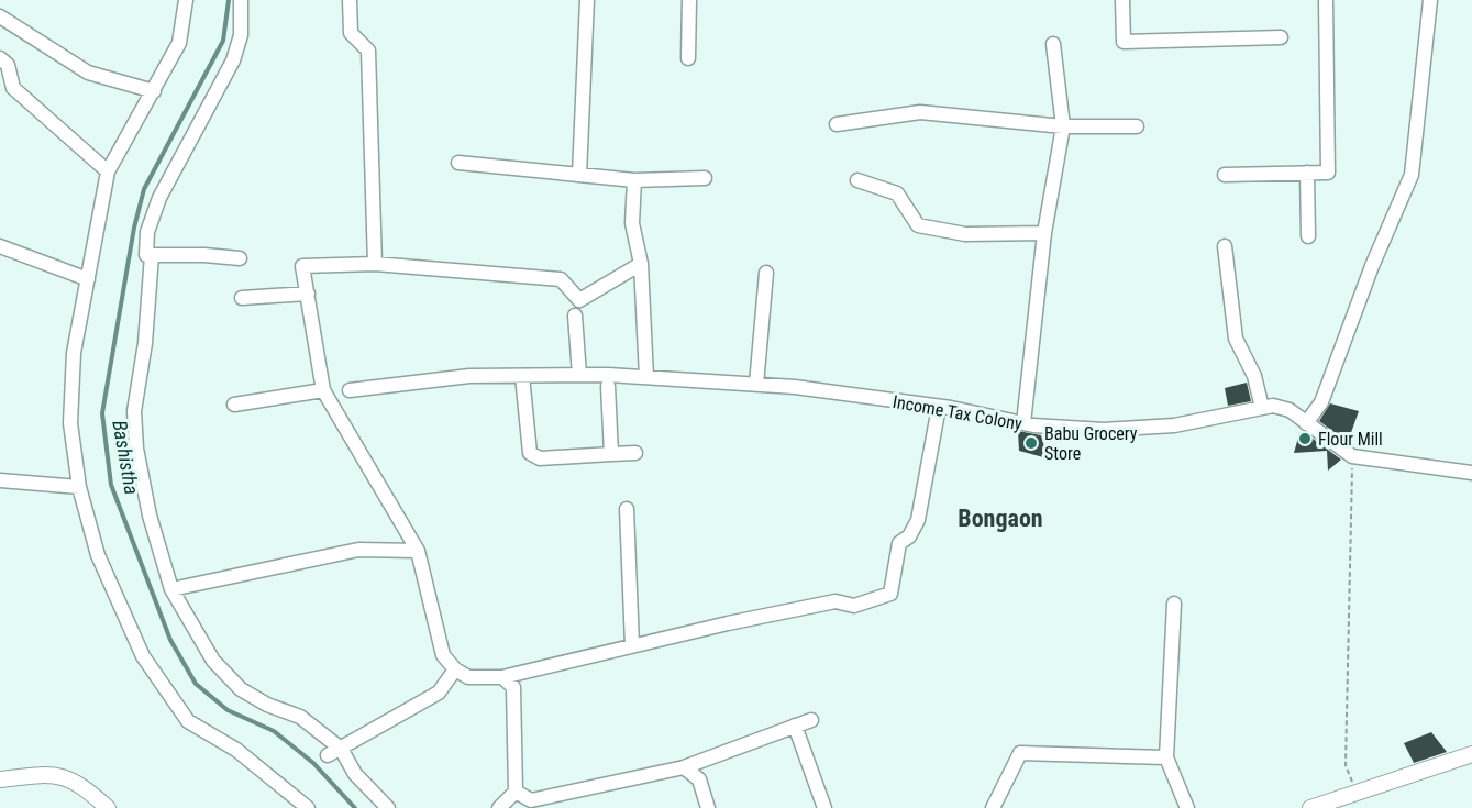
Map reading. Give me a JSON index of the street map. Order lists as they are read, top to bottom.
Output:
{
  "streets": {
    "street": ["Income Tax Colony"]
  },
  "districts": ["Bongaon"],
  "water": ["Bashistha"],
  "places": ["Flour Mill", "Babu Grocery Store"]
}
